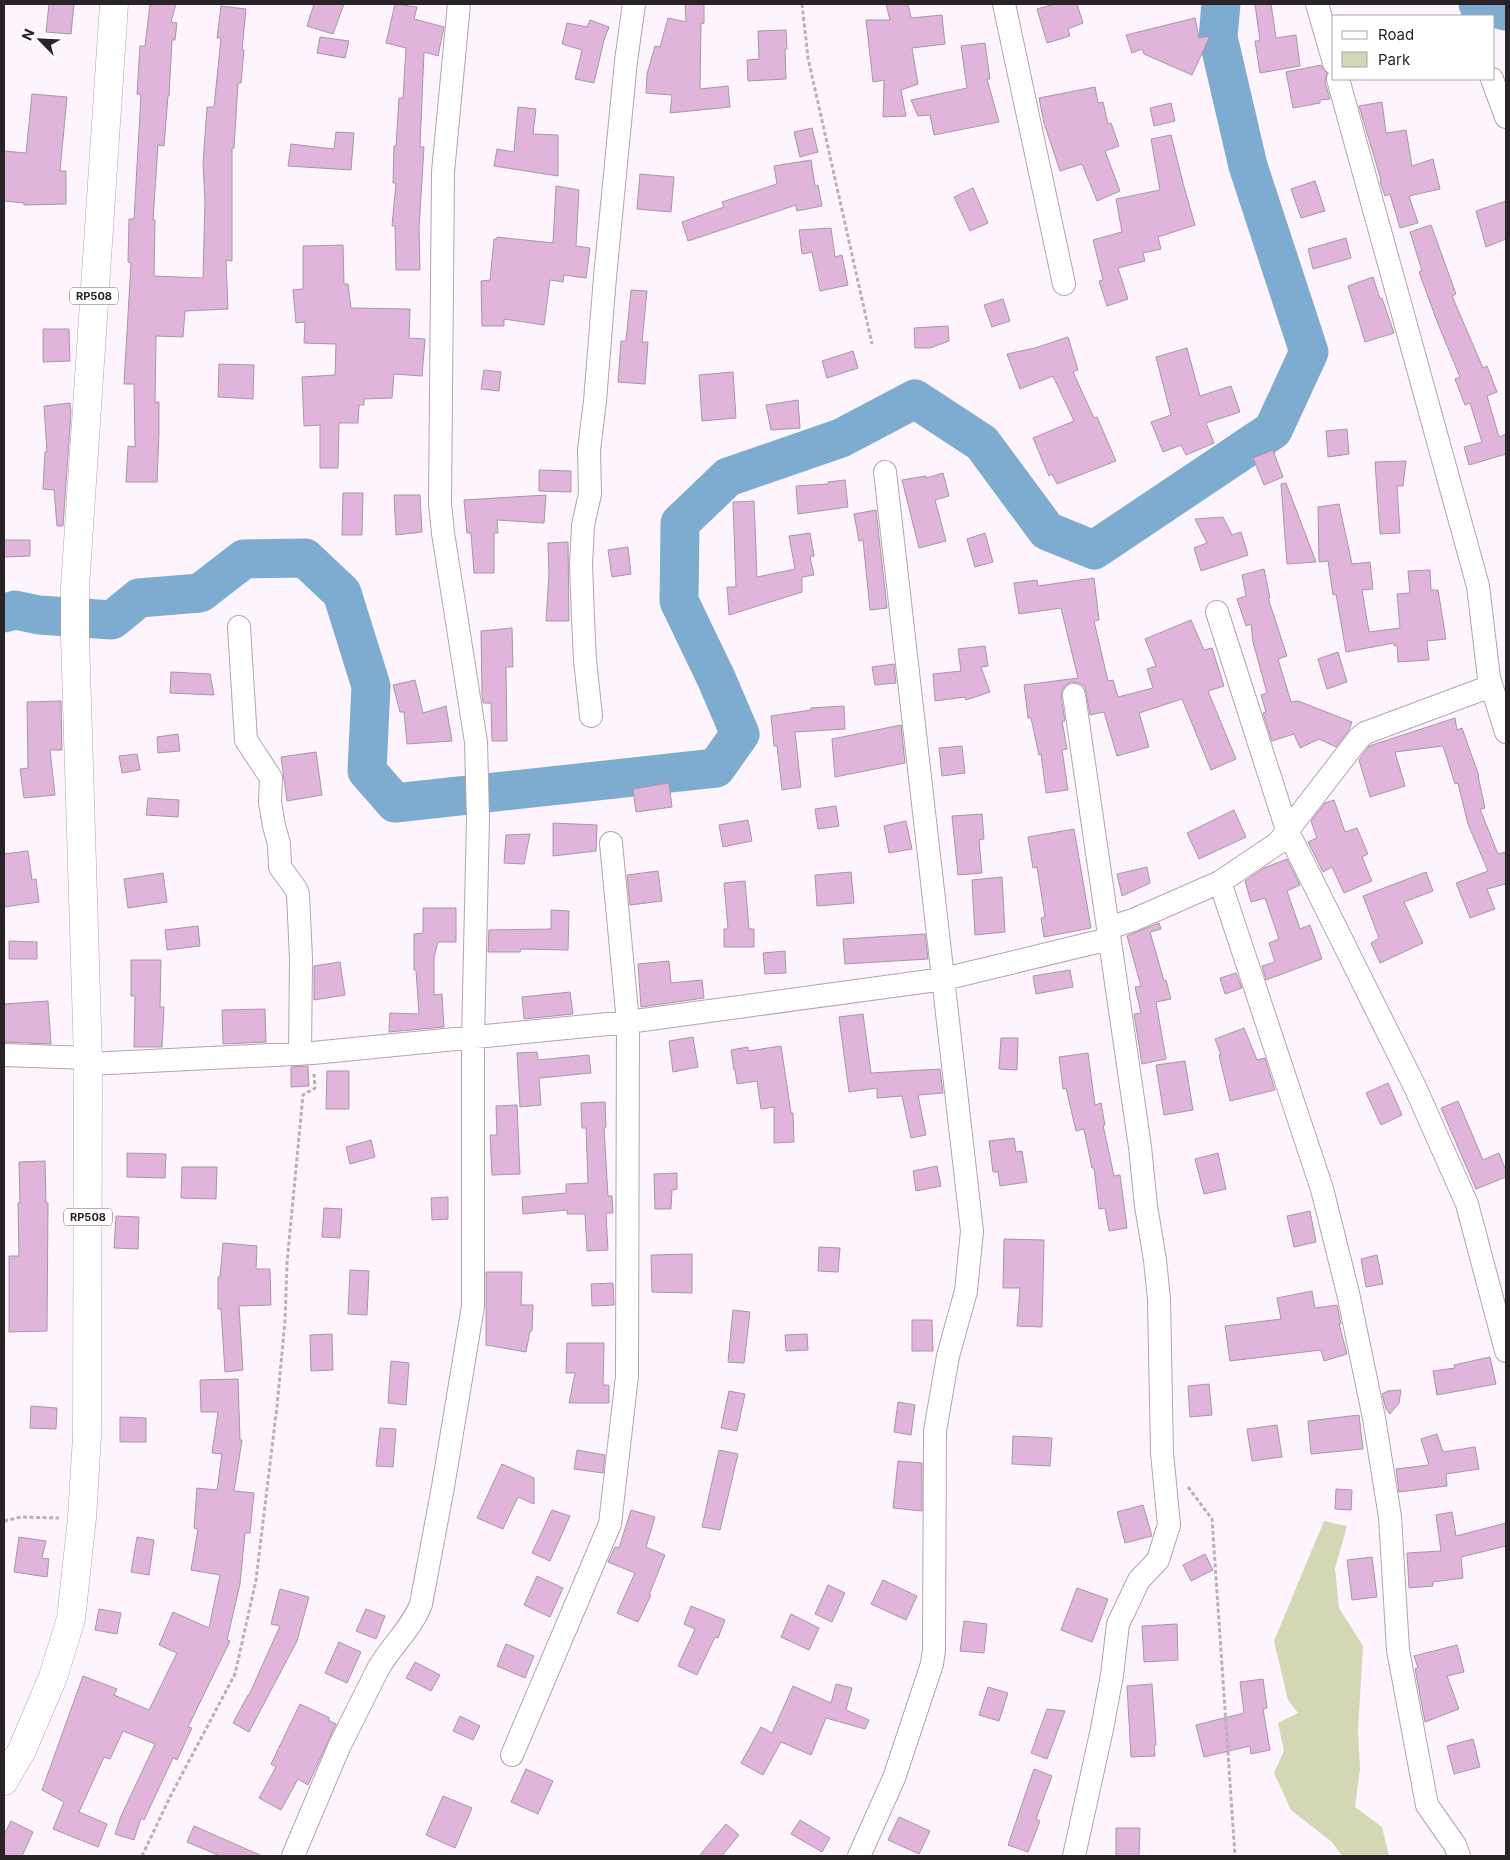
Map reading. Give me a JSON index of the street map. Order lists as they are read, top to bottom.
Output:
{
  "streets": {
    "main road": ["RP508"]
  },
  "legend": ["Road", "Park"],
  "north": "top left"
}
